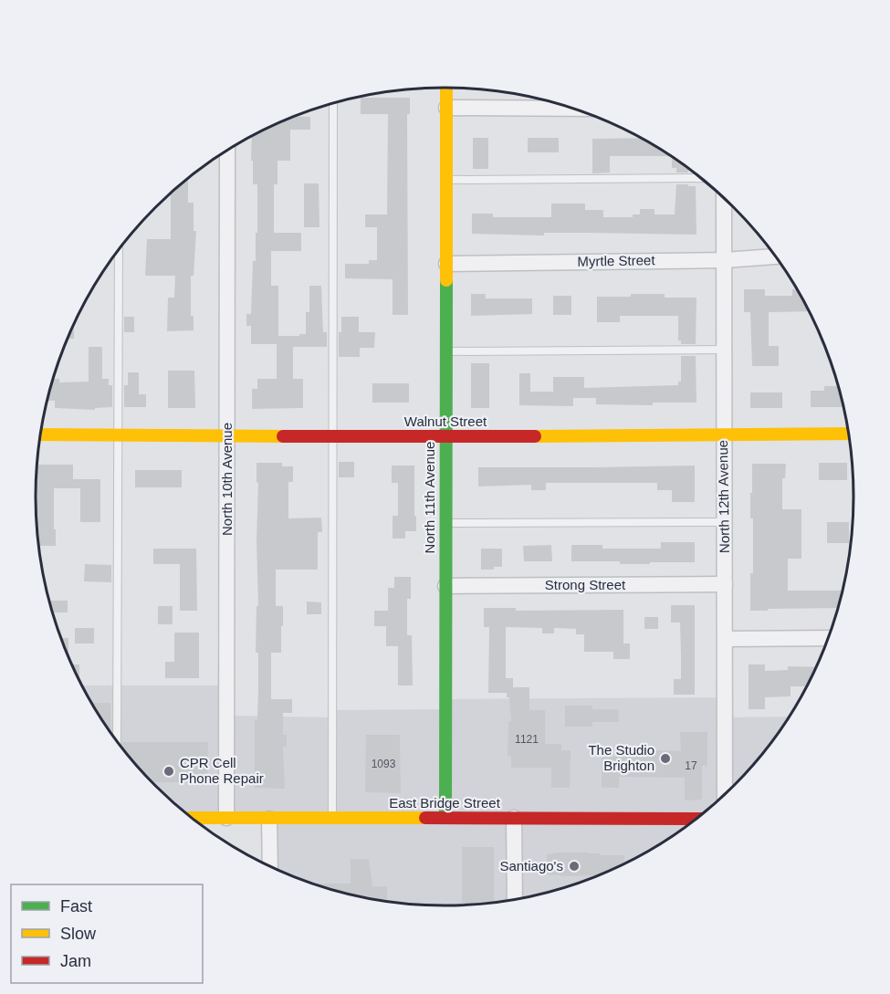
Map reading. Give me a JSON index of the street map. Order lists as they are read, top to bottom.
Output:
{
  "streets": {
    "street": [
      "Myrtle Street",
      "Walnut Street",
      "North 10th Avenue",
      "North 12th Avenue",
      "North 11th Avenue",
      "Strong Street",
      "East Bridge Street"
    ]
  },
  "crossings": [
    ["Myrtle Street", "North 12th Avenue"],
    ["Myrtle Street", "North 11th Avenue"],
    ["Walnut Street", "North 10th Avenue"],
    ["Walnut Street", "North 12th Avenue"],
    ["Walnut Street", "North 11th Avenue"],
    ["North 10th Avenue", "East Bridge Street"],
    ["North 12th Avenue", "Strong Street"],
    ["North 11th Avenue", "Strong Street"],
    ["North 11th Avenue", "East Bridge Street"]
  ],
  "places": ["The Studio Brighton", "CPR Cell Phone Repair", "Santiago's"],
  "house_numbers": ["1121", "1093", "17"],
  "legend": ["Fast", "Slow", "Jam"]
}
